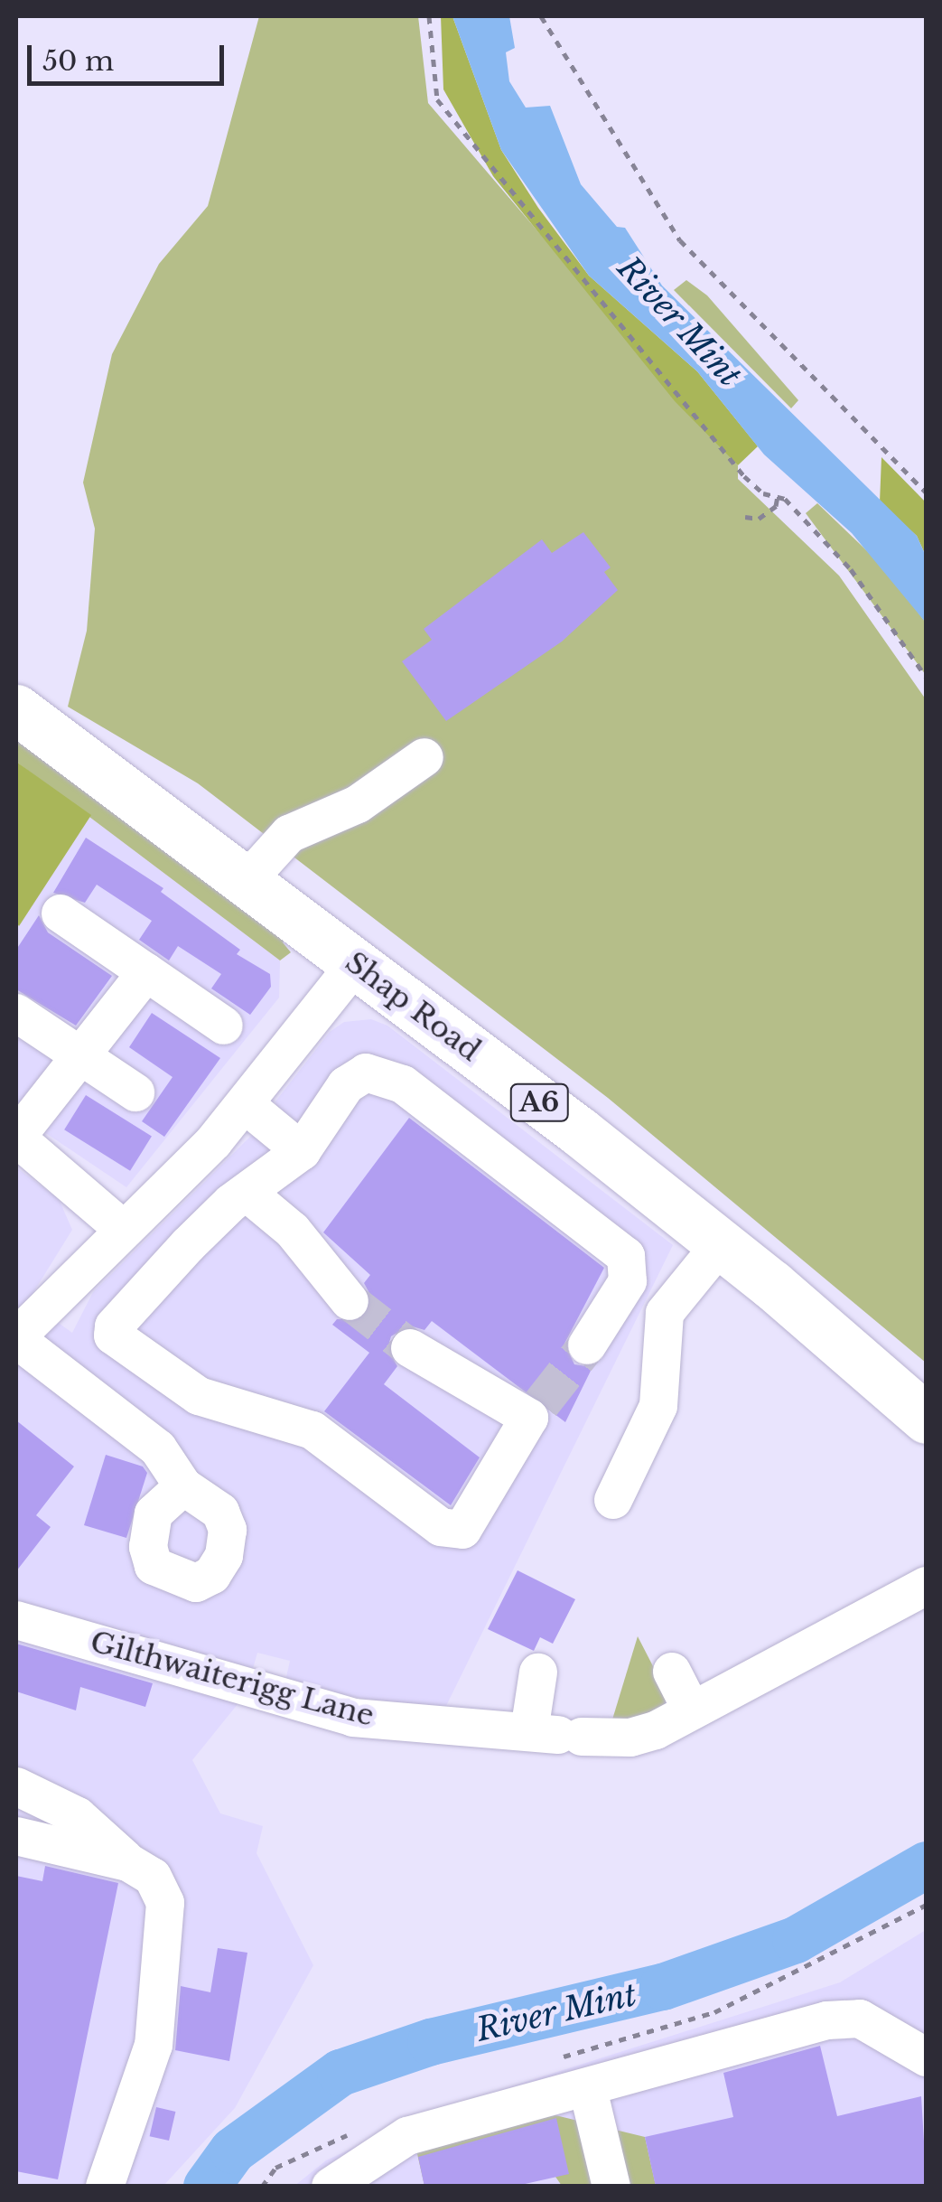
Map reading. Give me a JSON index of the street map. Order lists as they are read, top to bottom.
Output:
{
  "streets": {
    "highway": ["Shap Road", "A6"],
    "street": ["Gilthwaiterigg Lane"]
  },
  "water": ["River Mint"],
  "scale_bar": "50 m"
}
